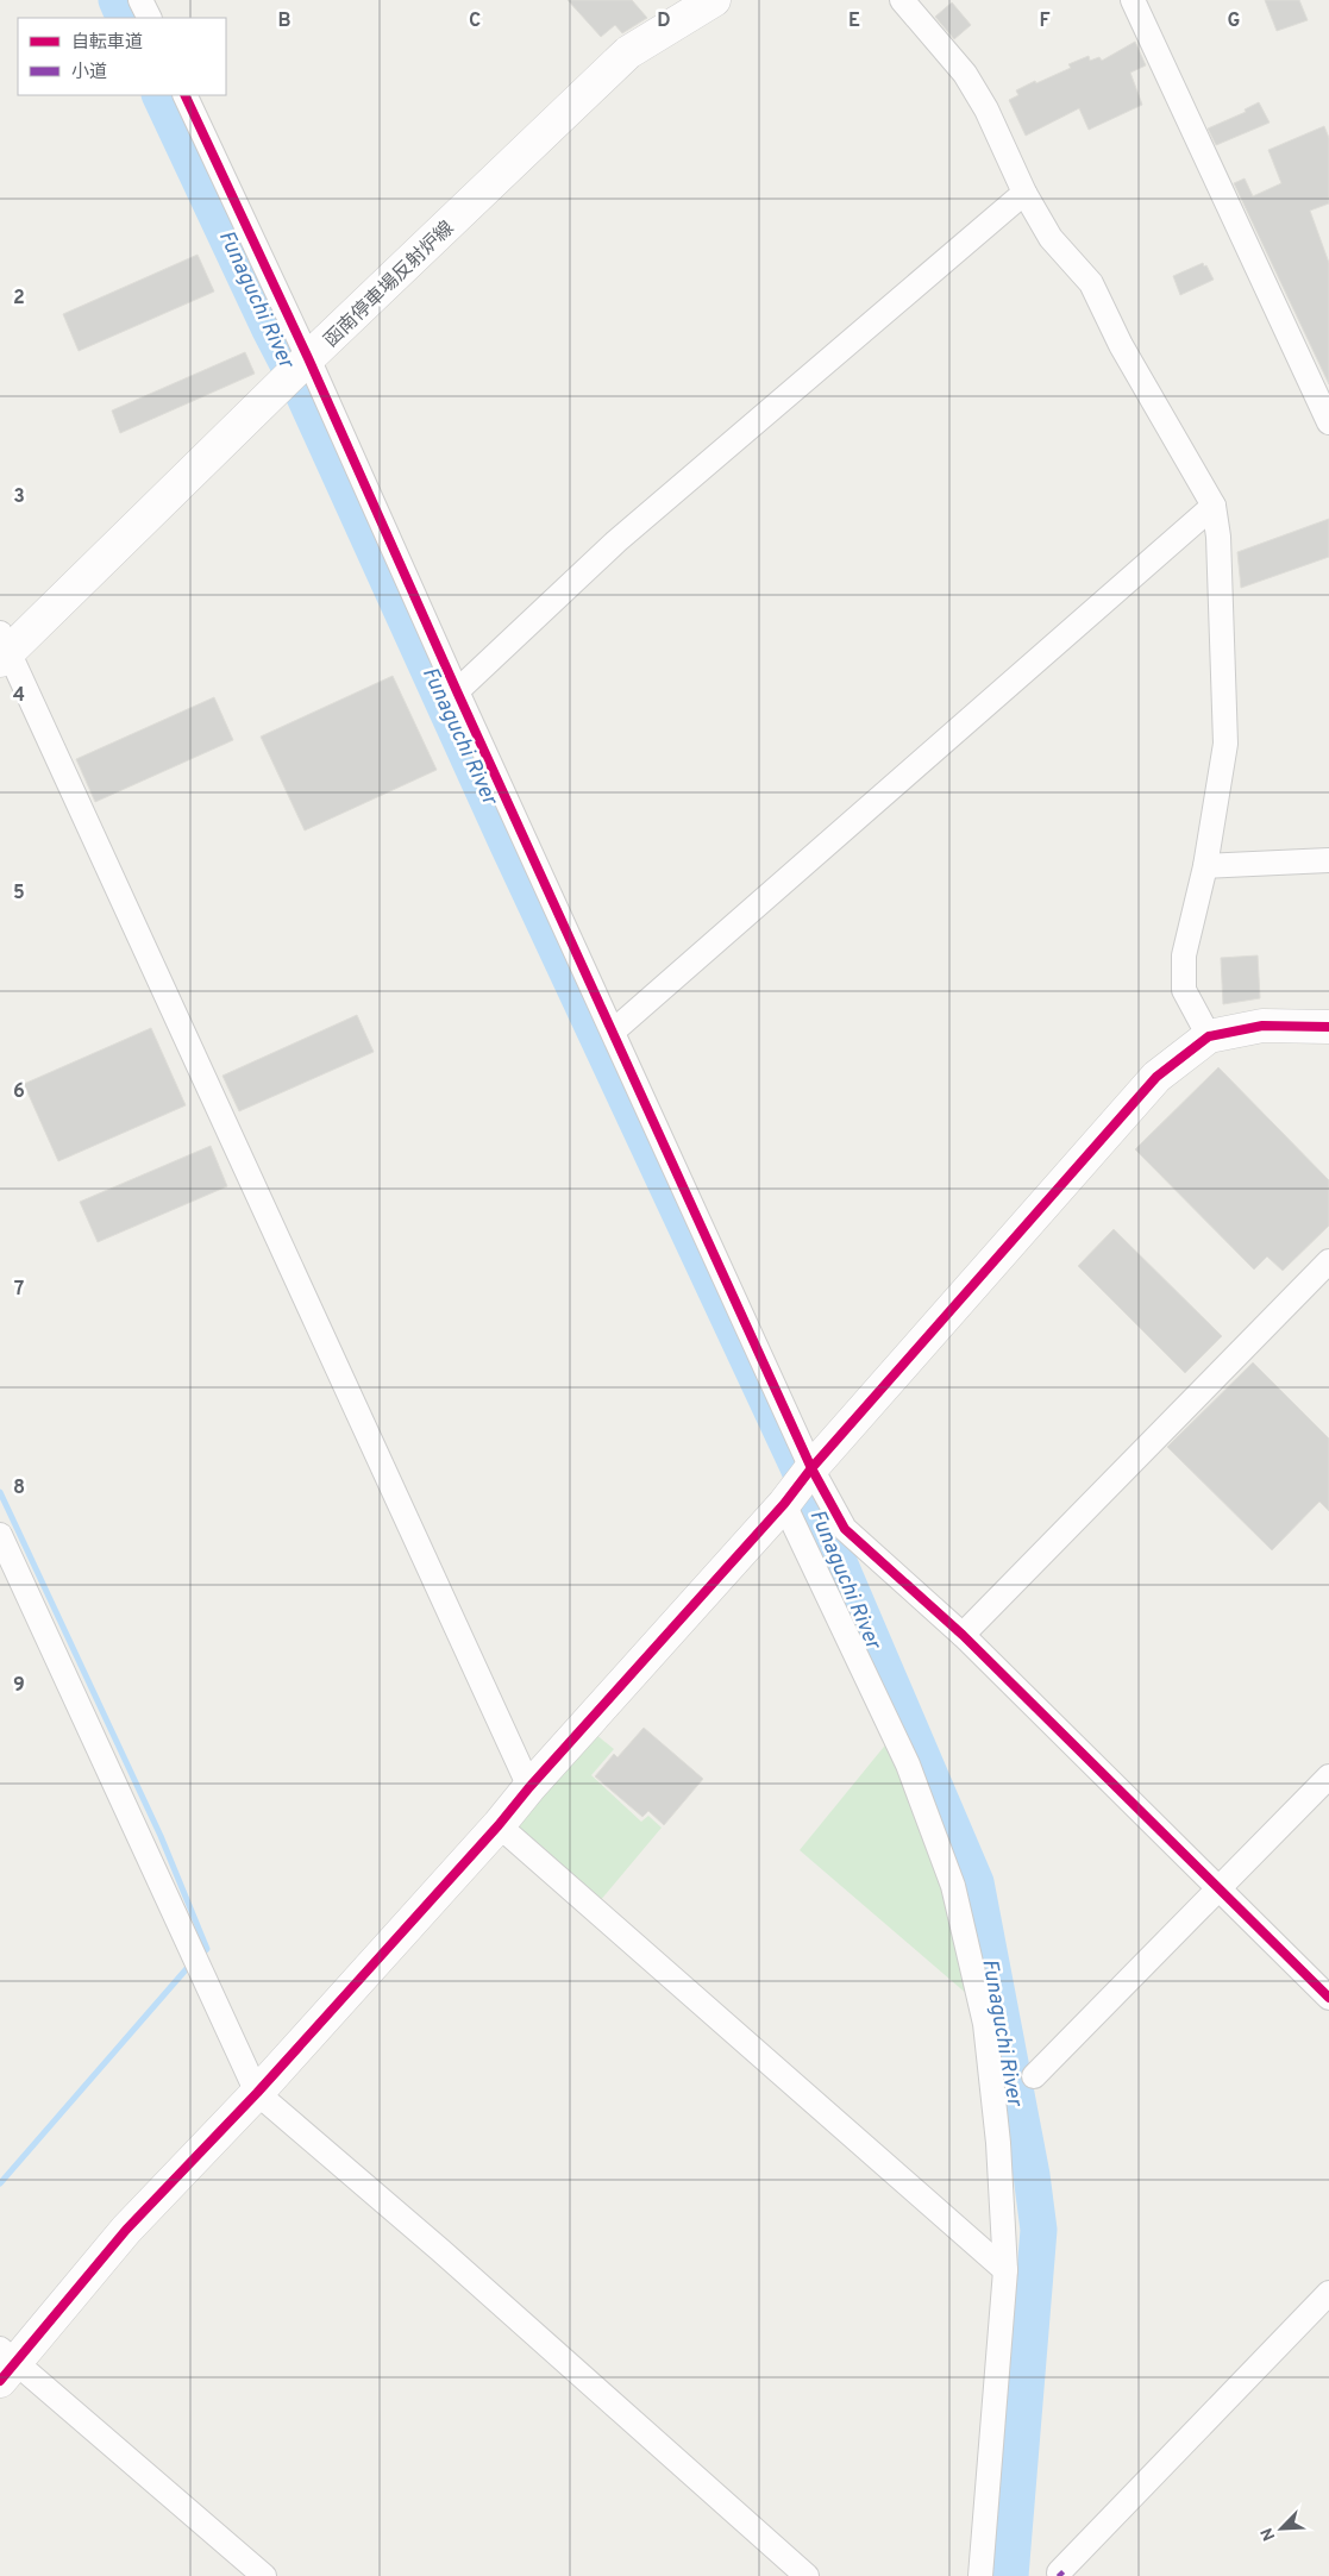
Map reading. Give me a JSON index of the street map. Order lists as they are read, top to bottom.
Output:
{
  "streets": {
    "street": ["函南停車場反射炉線"]
  },
  "water": ["Funaguchi River"],
  "legend": ["自転車道", "小道"],
  "north": "bottom left",
  "grid": {
    "columns": [
      "B",
      "C",
      "D",
      "E",
      "F",
      "G"
    ],
    "rows": [
      "2",
      "3",
      "4",
      "5",
      "6",
      "7",
      "8",
      "9"
    ]
  }
}
